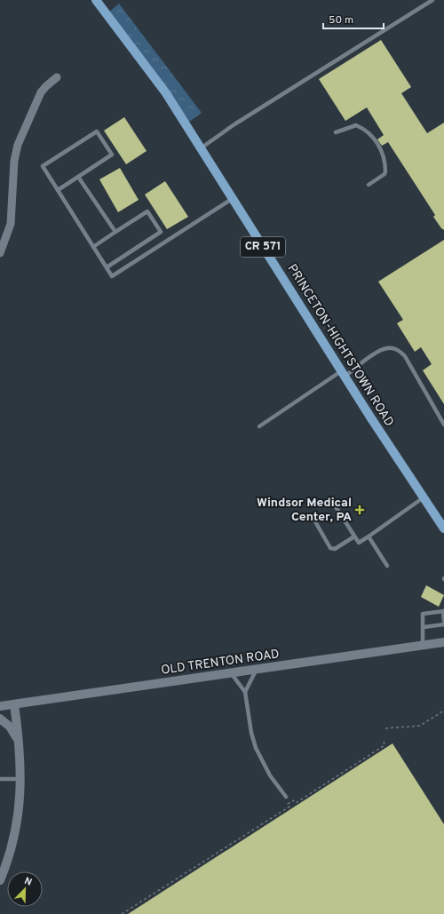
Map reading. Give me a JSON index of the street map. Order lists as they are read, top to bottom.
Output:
{
  "streets": {
    "main road": ["CR 571", "PRINCETON-HIGHTSTOWN ROAD", "OLD TRENTON ROAD"]
  },
  "places": {
    "health": ["Windsor Medical Center, PA"]
  },
  "scale_bar": "50 m",
  "north": "top right"
}
